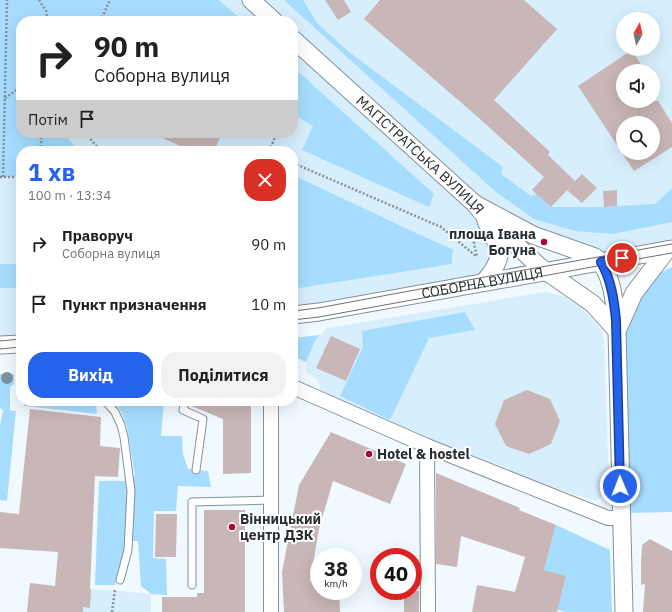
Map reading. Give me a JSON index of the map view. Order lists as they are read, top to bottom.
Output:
{
  "streets": {
    "street": ["МАГІСТРАТСЬКА ВУЛИЦЯ", "СОБОРНА ВУЛИЦЯ"]
  },
  "crossings": [
    ["МАГІСТРАТСЬКА ВУЛИЦЯ", "СОБОРНА ВУЛИЦЯ"]
  ],
  "places": ["площа Івана Богуна", "Hotel & hostel", "Вінницький центр ДЗК"],
  "north": "top",
  "page": {
    "turn": ["90 m", "Соборна вулиця"],
    "then": "Потім",
    "heading": ["1 хв", "100 m · 13:34"],
    "list": [
      {
        "name": "Праворуч",
        "note": "Соборна вулиця",
        "value": "90 m"
      },
      {
        "name": "Пункт призначення",
        "value": "10 m"
      }
    ],
    "buttons": ["Вихід", "Поділитися"],
    "speed": "38 km/h",
    "limit": "40"
  }
}
